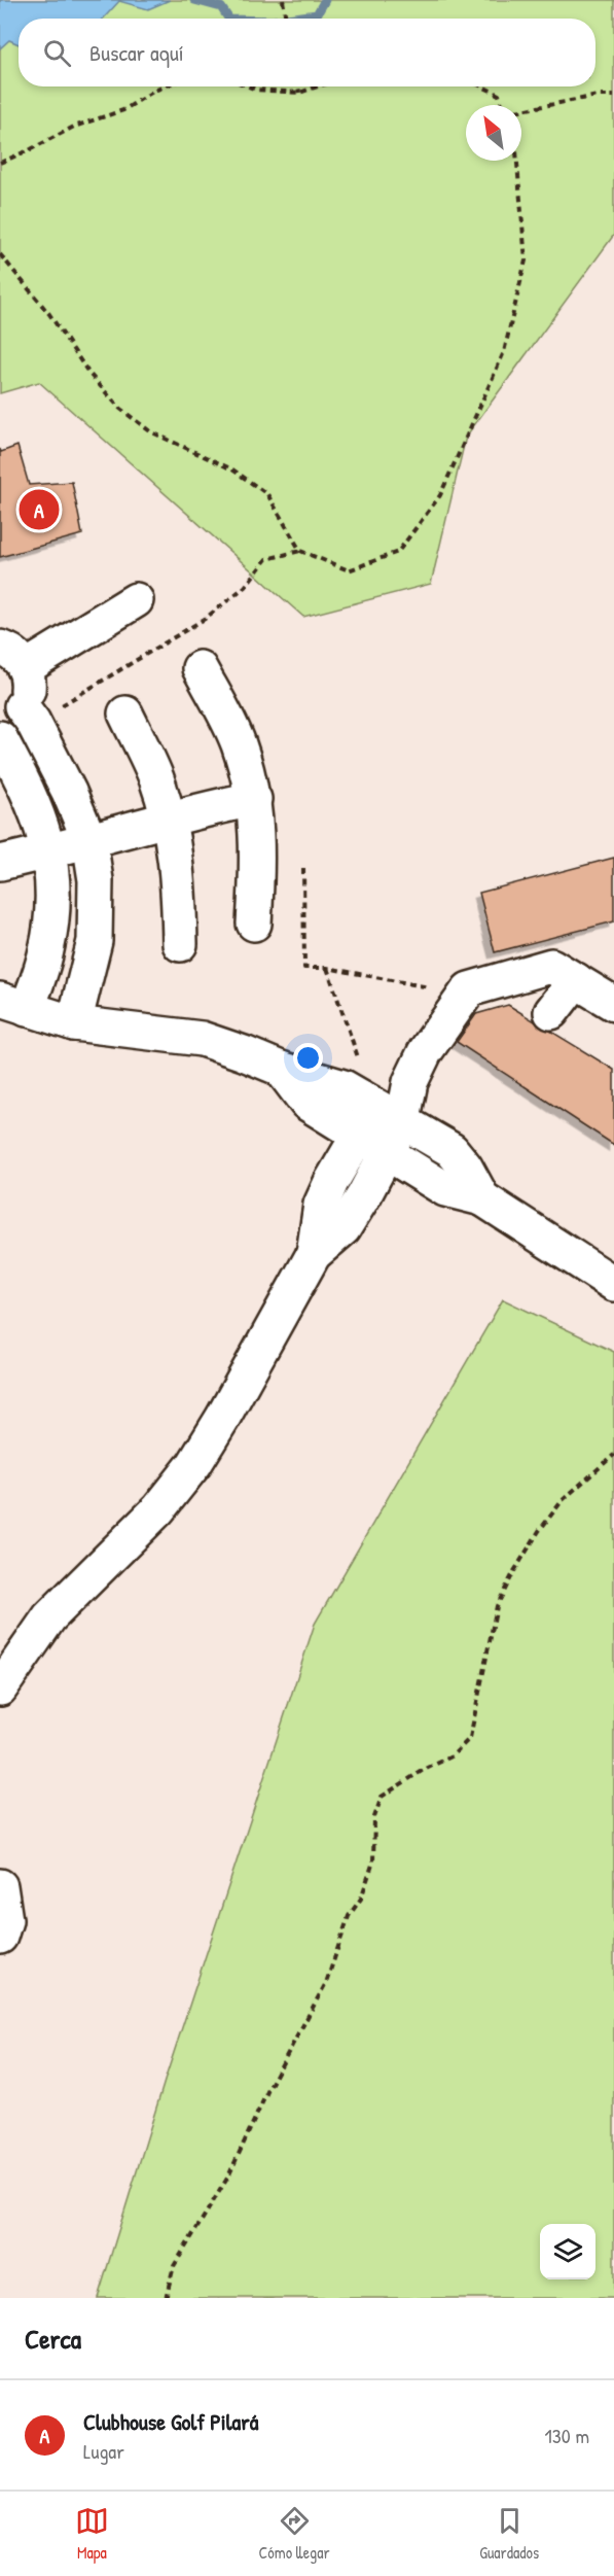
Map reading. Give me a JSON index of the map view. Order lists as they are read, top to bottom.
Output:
{
  "north": "top left",
  "page": {
    "search": "Buscar aquí",
    "pins": "A",
    "heading": "Cerca",
    "list": [
      {
        "mark": "A",
        "name": "Clubhouse Golf Pilará",
        "note": "Lugar",
        "value": "130 m"
      }
    ],
    "nav": ["Mapa", "Cómo llegar", "Guardados"]
  }
}
